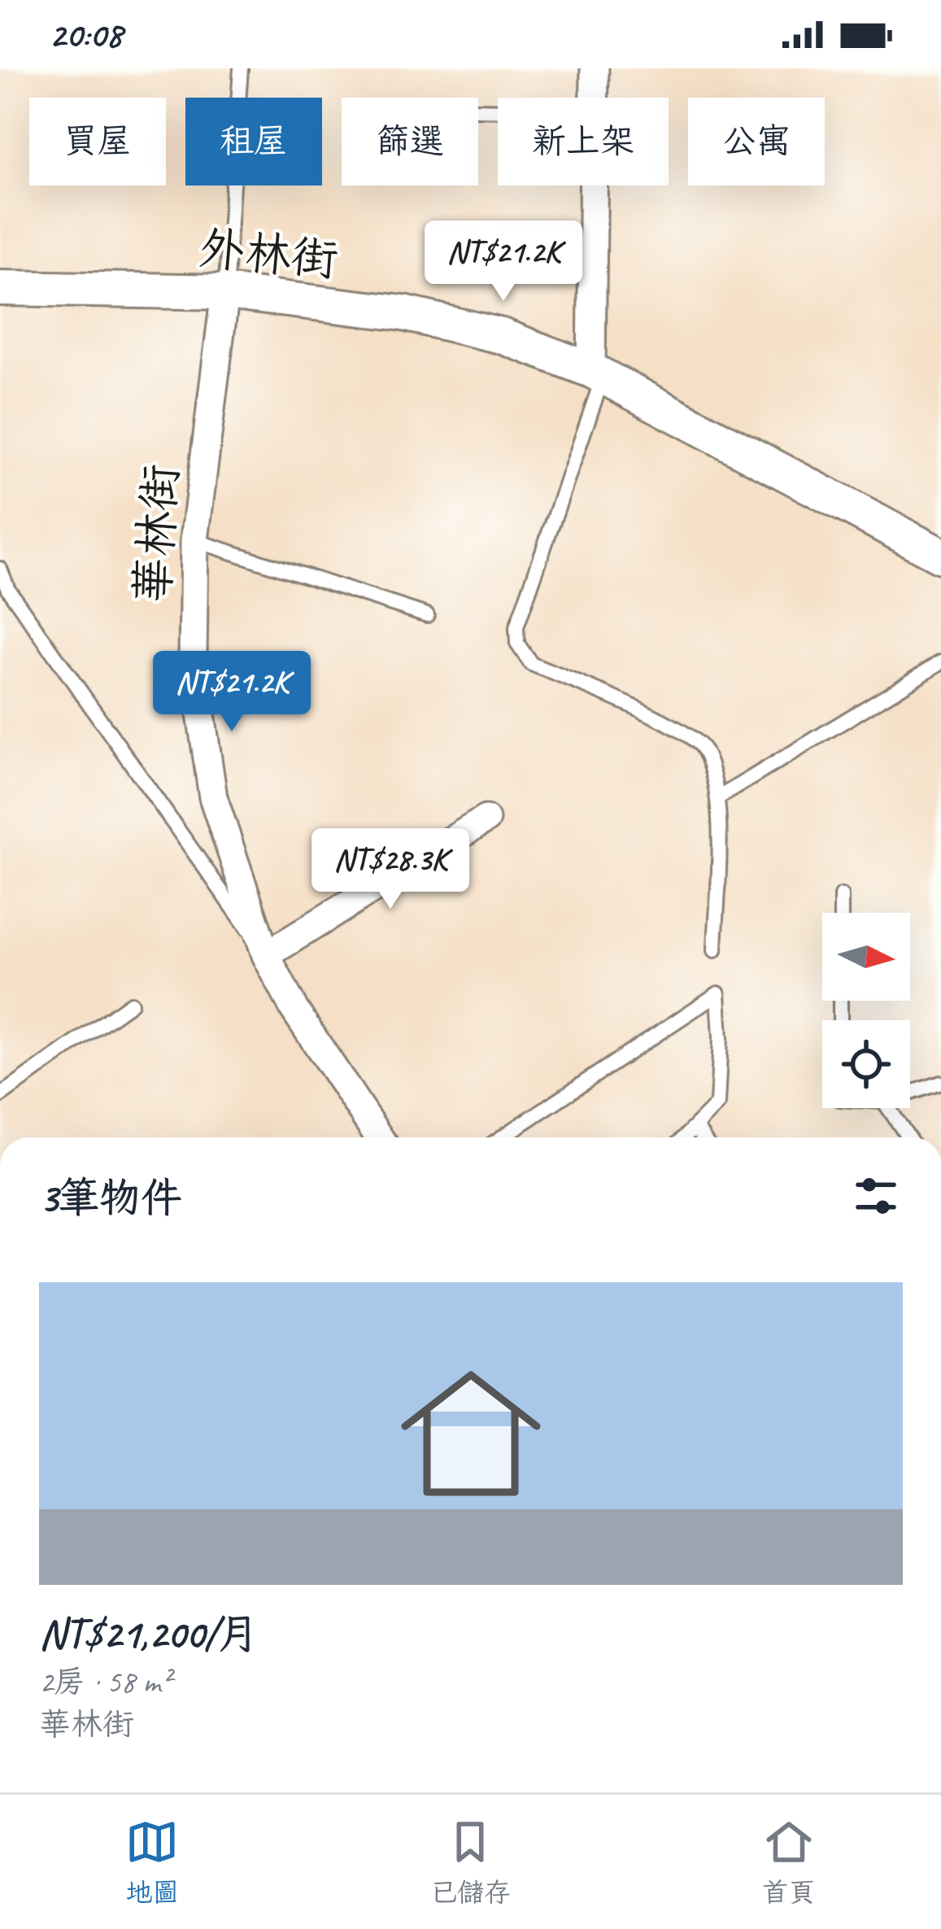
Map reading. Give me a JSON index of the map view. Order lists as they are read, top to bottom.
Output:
{
  "streets": {
    "street": ["外林街", "華林街"]
  },
  "crossings": [
    ["外林街", "華林街"]
  ],
  "north": "right",
  "page": {
    "status": "20:08",
    "chip": [
      "買屋",
      "租屋",
      "篩選",
      "新上架",
      "公寓"
    ],
    "price": ["NT$21.2K", "NT$21.2K", "NT$28.3K"],
    "heading": "3筆物件",
    "list": [
      {
        "name": "NT$21,200/月",
        "note": "2房 · 58 m² · 華林街"
      }
    ],
    "tabs": ["地圖", "已儲存", "首頁"]
  }
}
